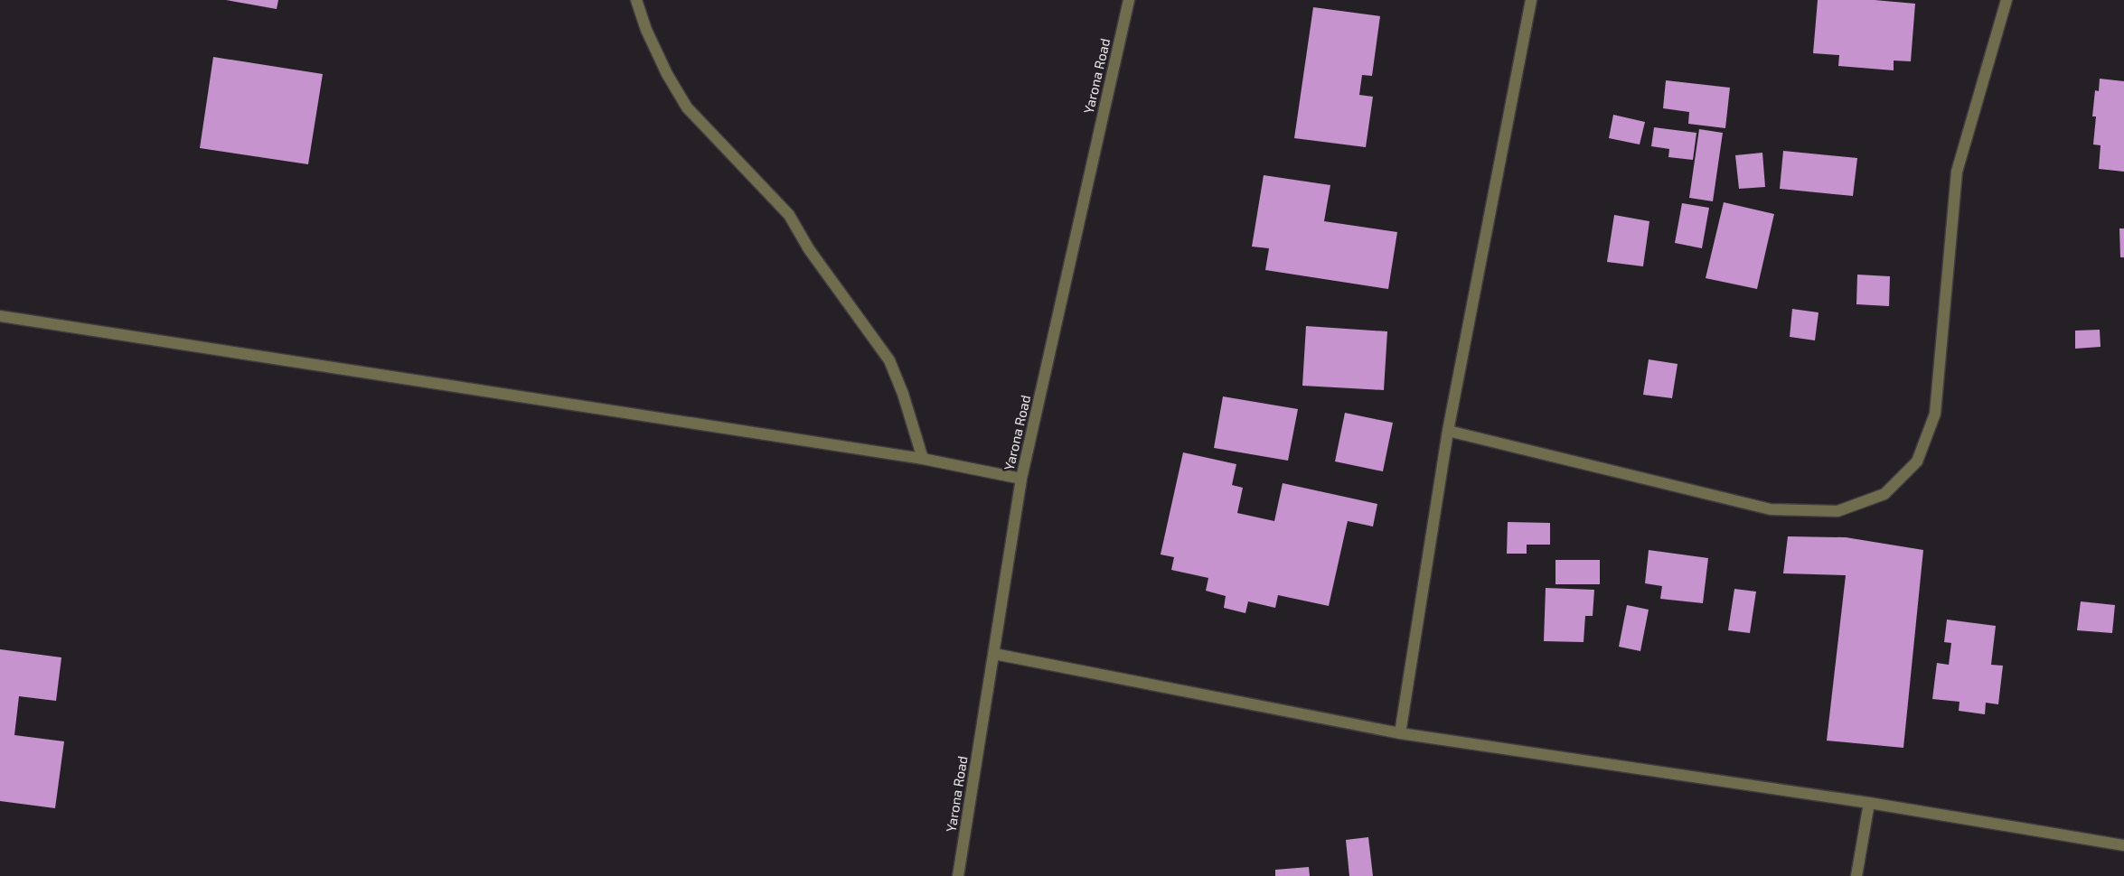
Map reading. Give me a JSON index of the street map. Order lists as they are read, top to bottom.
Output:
{
  "streets": {
    "street": ["Yarona Road"]
  }
}
